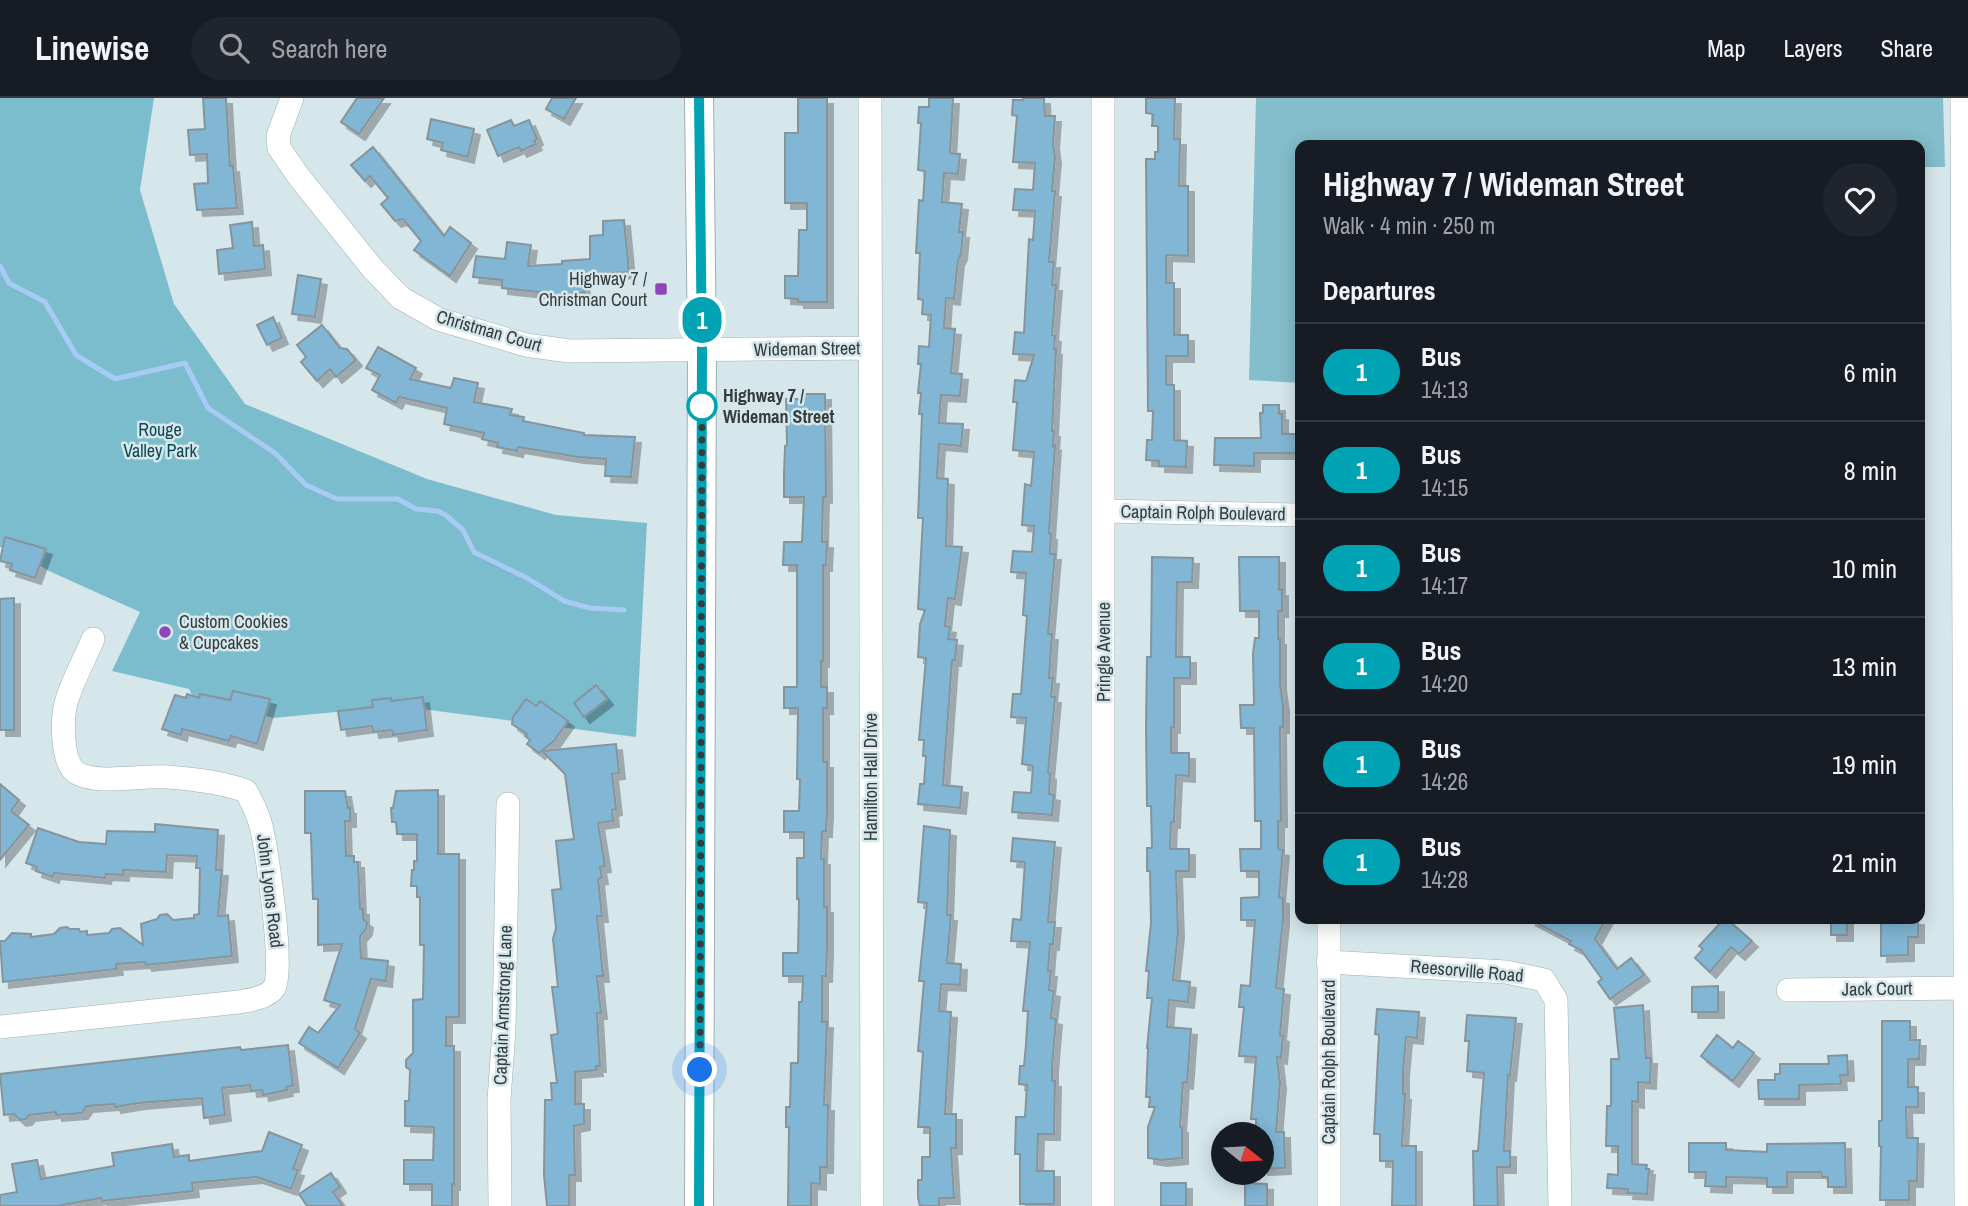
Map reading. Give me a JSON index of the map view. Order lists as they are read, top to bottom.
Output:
{
  "streets": {
    "street": [
      "Christman Court",
      "Wideman Street",
      "Captain Rolph Boulevard",
      "Pringle Avenue",
      "Hamilton Hall Drive",
      "John Lyons Road",
      "Reesorville Road",
      "Jack Court",
      "Captain Armstrong Lane"
    ]
  },
  "crossings": [
    ["Christman Court", "Wideman Street"],
    ["Wideman Street", "Hamilton Hall Drive"],
    ["Captain Rolph Boulevard", "Pringle Avenue"],
    ["Captain Rolph Boulevard", "Reesorville Road"]
  ],
  "parks": ["Rouge Valley Park"],
  "places": {
    "transit": ["Highway 7 / Christman Court"],
    "other": ["Highway 7 / Wideman Street", "Custom Cookies & Cupcakes"]
  },
  "lines": ["bus line 1"],
  "north": "right",
  "page": {
    "header": "Linewise",
    "search": "Search here",
    "nav": ["Map", "Layers", "Share"],
    "on_map": "1",
    "heading": [
      ["Highway 7 / Wideman Street", "Walk · 4 min · 250 m"],
      "Departures"
    ],
    "list": [
      {
        "mark": "1",
        "name": "Bus",
        "note": "14:13",
        "value": "6 min"
      },
      {
        "mark": "1",
        "name": "Bus",
        "note": "14:15",
        "value": "8 min"
      },
      {
        "mark": "1",
        "name": "Bus",
        "note": "14:17",
        "value": "10 min"
      },
      {
        "mark": "1",
        "name": "Bus",
        "note": "14:20",
        "value": "13 min"
      },
      {
        "mark": "1",
        "name": "Bus",
        "note": "14:26",
        "value": "19 min"
      },
      {
        "mark": "1",
        "name": "Bus",
        "note": "14:28",
        "value": "21 min"
      }
    ]
  }
}
